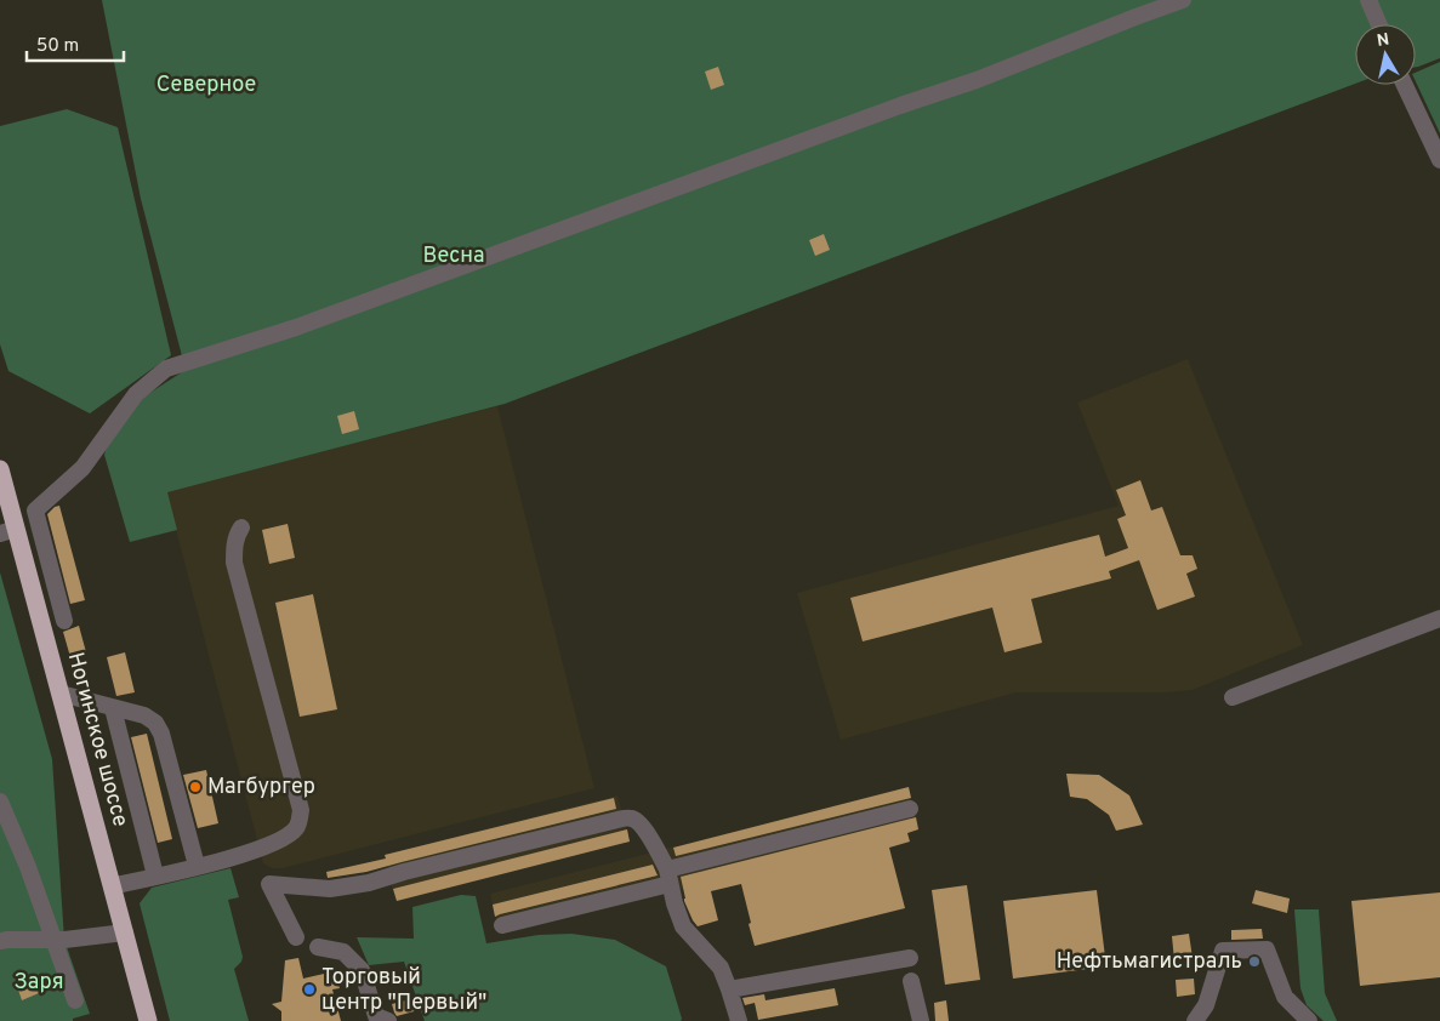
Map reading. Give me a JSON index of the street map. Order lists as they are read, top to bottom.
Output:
{
  "streets": {
    "highway": ["Ногинское шоссе"]
  },
  "parks": ["Северное", "Весна", "Заря"],
  "places": ["Магбургер", "Нефтьмагистраль", "Торговый центр \"Первый\""],
  "scale_bar": "50 m",
  "north": "top"
}
